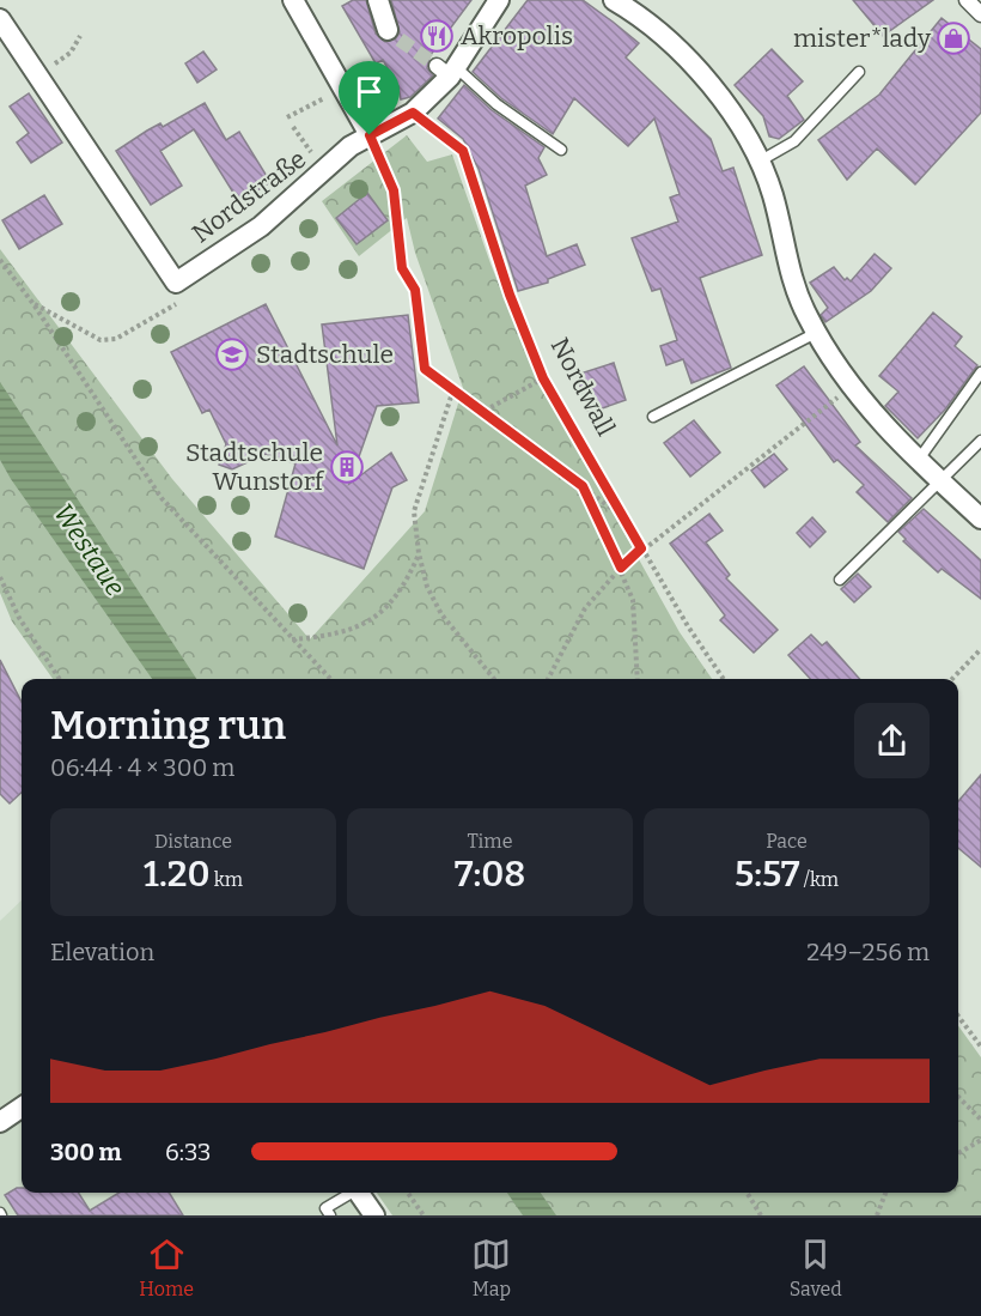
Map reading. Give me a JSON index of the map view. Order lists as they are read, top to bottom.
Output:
{
  "streets": {
    "street": ["Nordstraße"],
    "path": ["Nordwall"]
  },
  "crossings": [
    ["Nordstraße", "Nordwall"]
  ],
  "water": ["Westaue"],
  "places": {
    "restaurant": ["Akropolis"],
    "shop": ["mister*lady"],
    "school or university": ["Stadtschule"],
    "building": ["Stadtschule Wunstorf"]
  },
  "page": {
    "heading": ["Morning run", "06:44 · 4 × 300 m"],
    "stats": [
      ["Distance", "1.20 km"],
      ["Time", "7:08"],
      ["Pace", "5:57 /km"]
    ],
    "chart": ["Elevation", "249–256 m"],
    "list": [
      {
        "name": "300 m",
        "note": "6:33"
      }
    ],
    "tabs": ["Home", "Map", "Saved"]
  }
}
